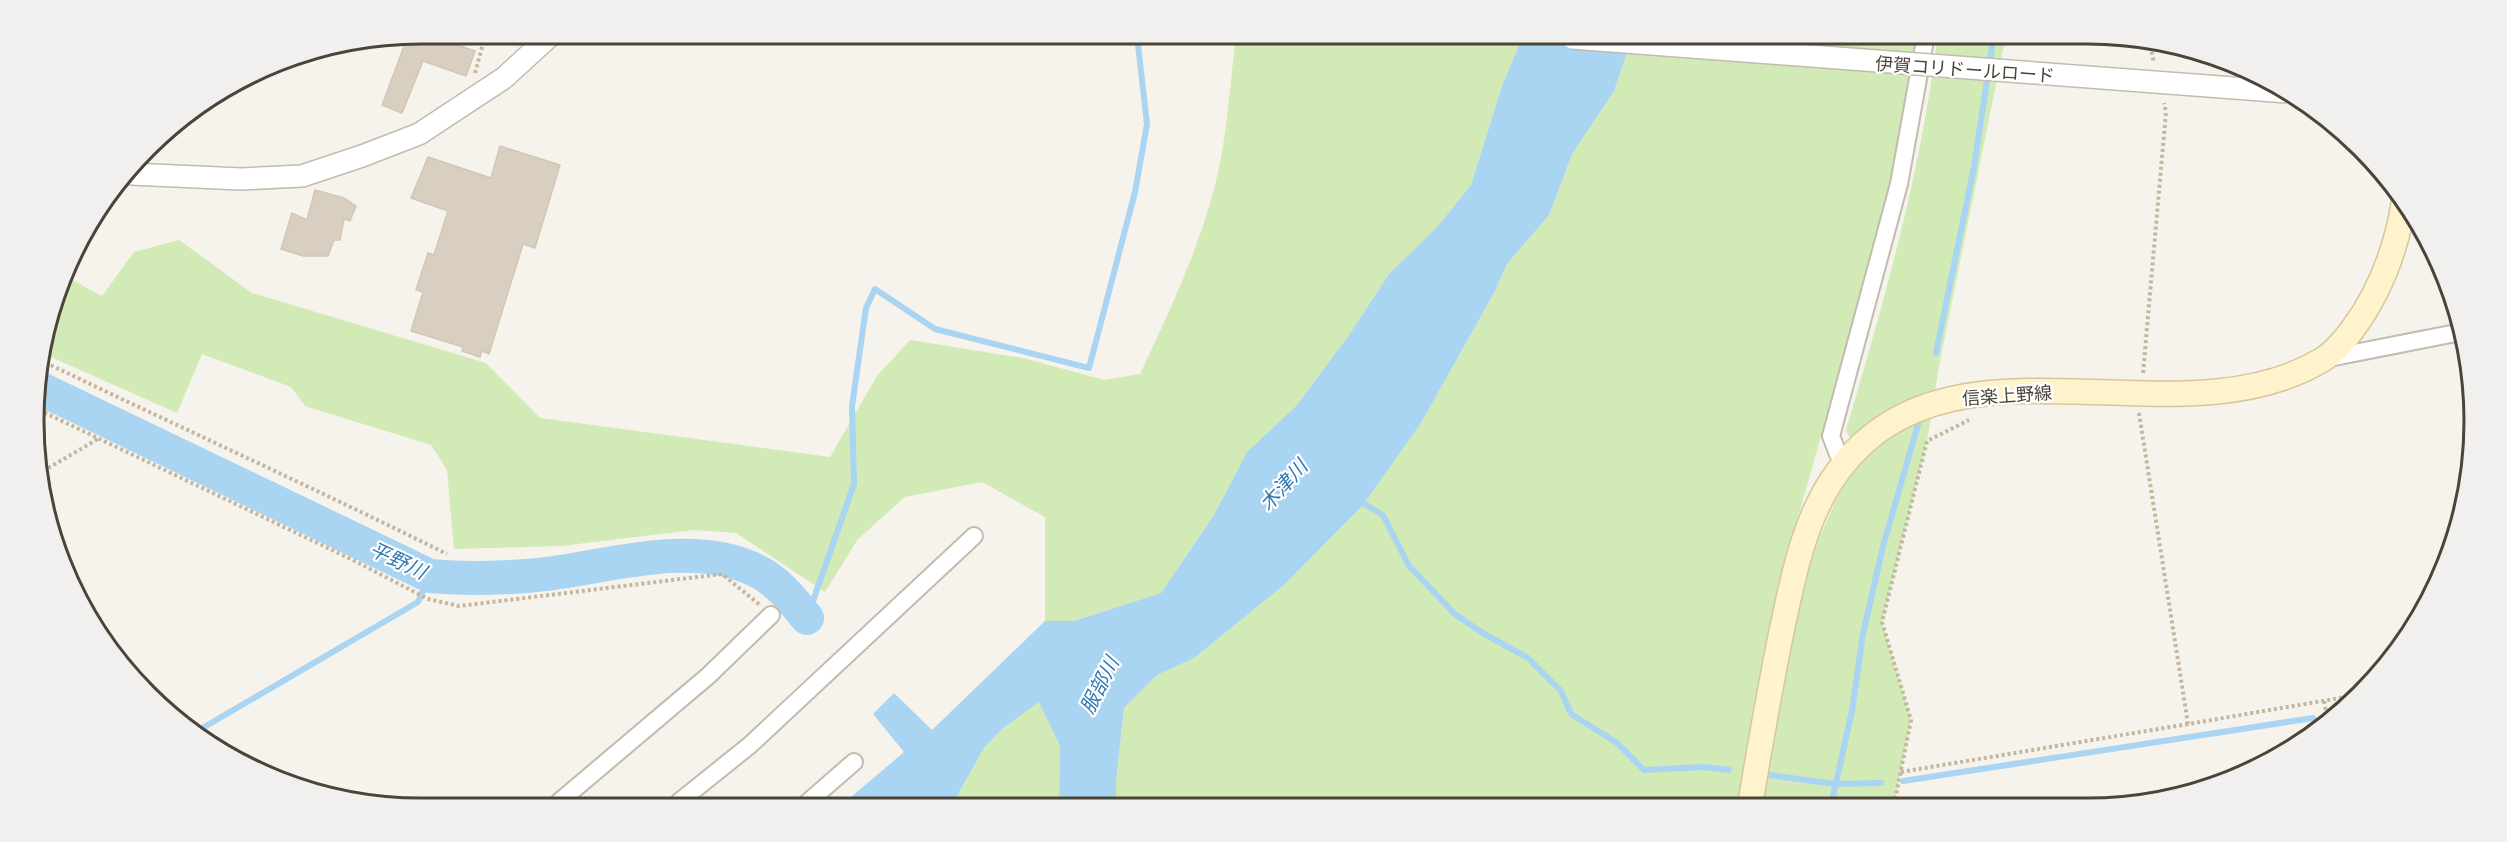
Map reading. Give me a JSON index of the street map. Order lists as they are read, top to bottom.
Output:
{
  "streets": {
    "main road": ["信楽上野線"],
    "street": ["伊賀コリドールロード"]
  },
  "water": ["木津川", "平野川", "服部川"]
}
